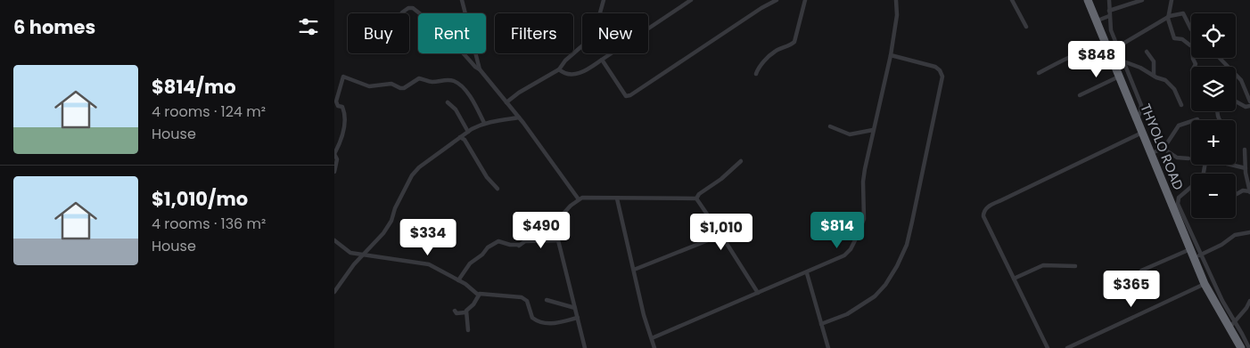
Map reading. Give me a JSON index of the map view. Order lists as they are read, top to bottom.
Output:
{
  "streets": {
    "highway": ["THYOLO ROAD"]
  },
  "page": {
    "heading": "6 homes",
    "map_buttons": ["+", "−"],
    "chip": [
      "Buy",
      "Rent",
      "Filters",
      "New"
    ],
    "price": [
      "$848",
      "$490",
      "$814",
      "$1,010",
      "$334",
      "$365"
    ],
    "list": [
      {
        "name": "$814/mo",
        "note": "4 rooms · 124 m² · House"
      },
      {
        "name": "$1,010/mo",
        "note": "4 rooms · 136 m² · House"
      }
    ]
  }
}
